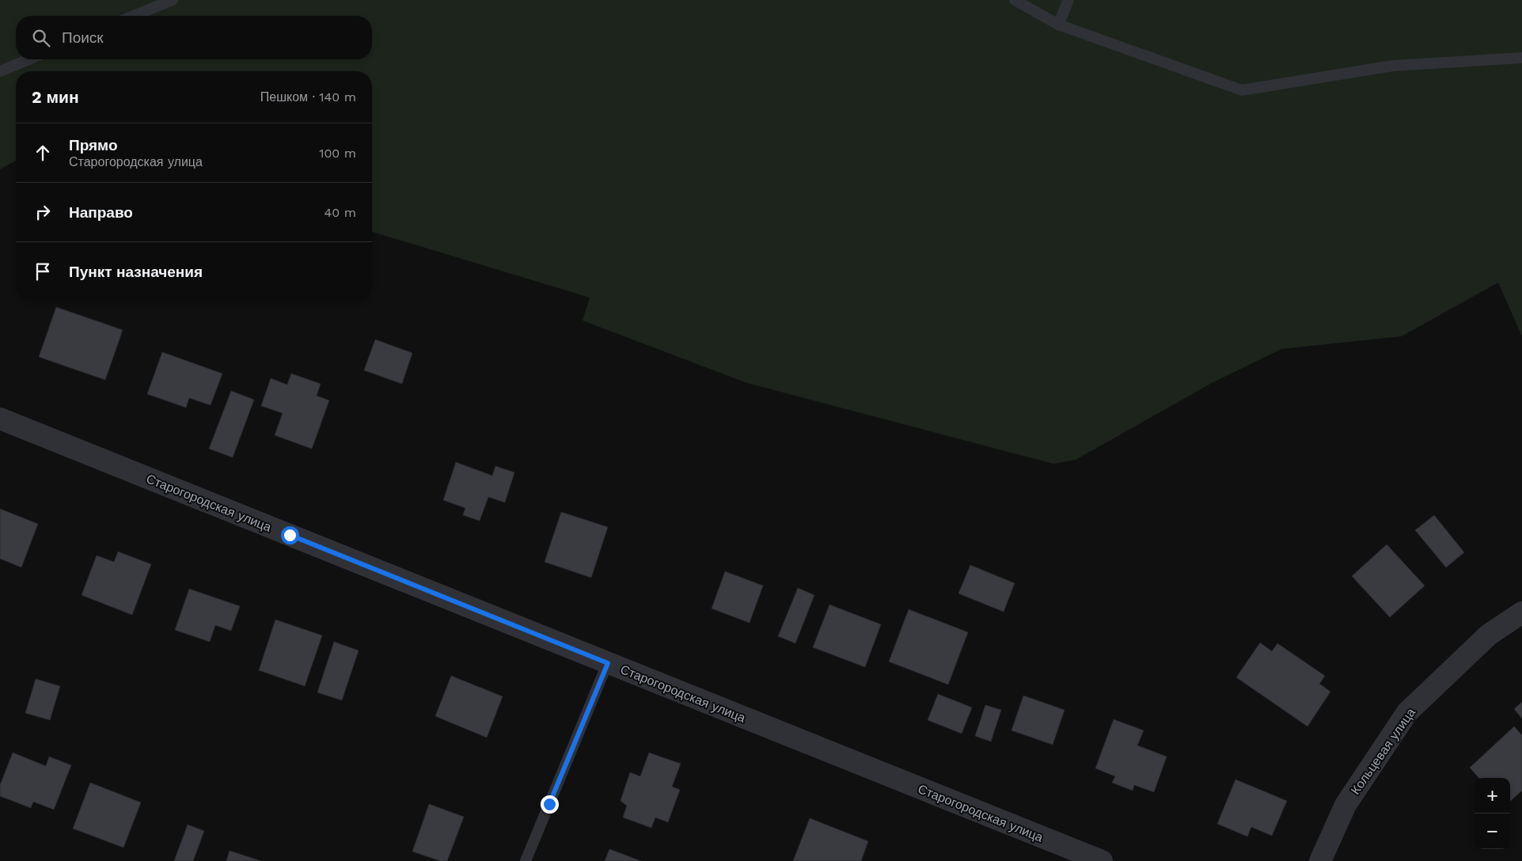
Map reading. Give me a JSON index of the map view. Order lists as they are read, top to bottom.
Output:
{
  "streets": {
    "street": ["Старогородская улица", "Кольцевая улица"]
  },
  "page": {
    "search": "Поиск",
    "heading": ["2 мин", "Пешком · 140 m"],
    "list": [
      ["Прямо", "Старогородская улица", "100 m"],
      ["Направо", "40 m"],
      "Пункт назначения"
    ],
    "map_buttons": ["+", "−"]
  }
}
